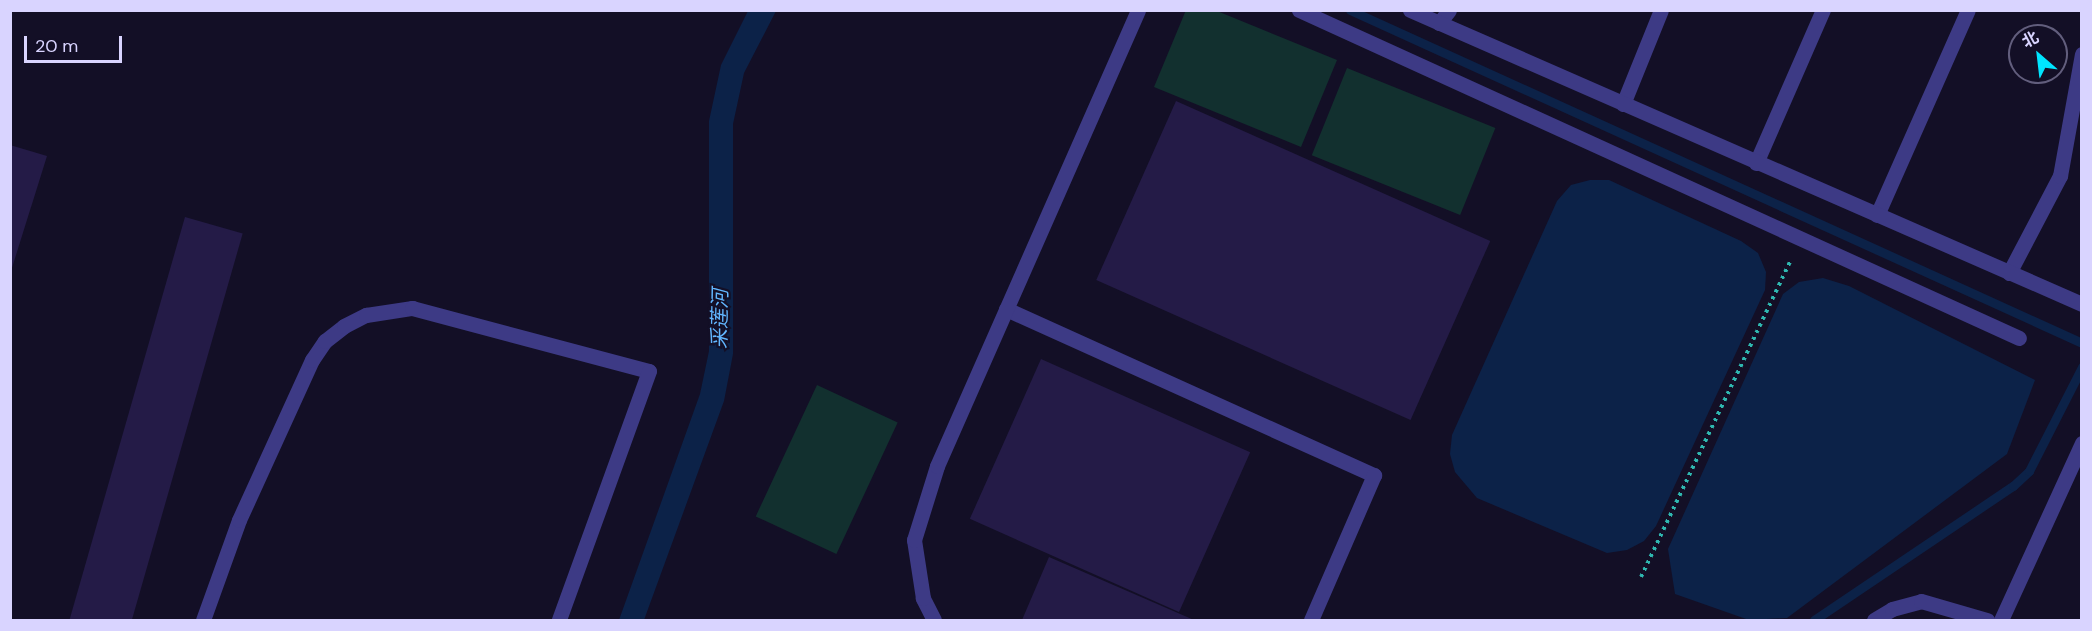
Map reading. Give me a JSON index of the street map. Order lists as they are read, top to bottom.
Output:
{
  "water": ["采莲河"],
  "scale_bar": "20 m",
  "north": "top left"
}
